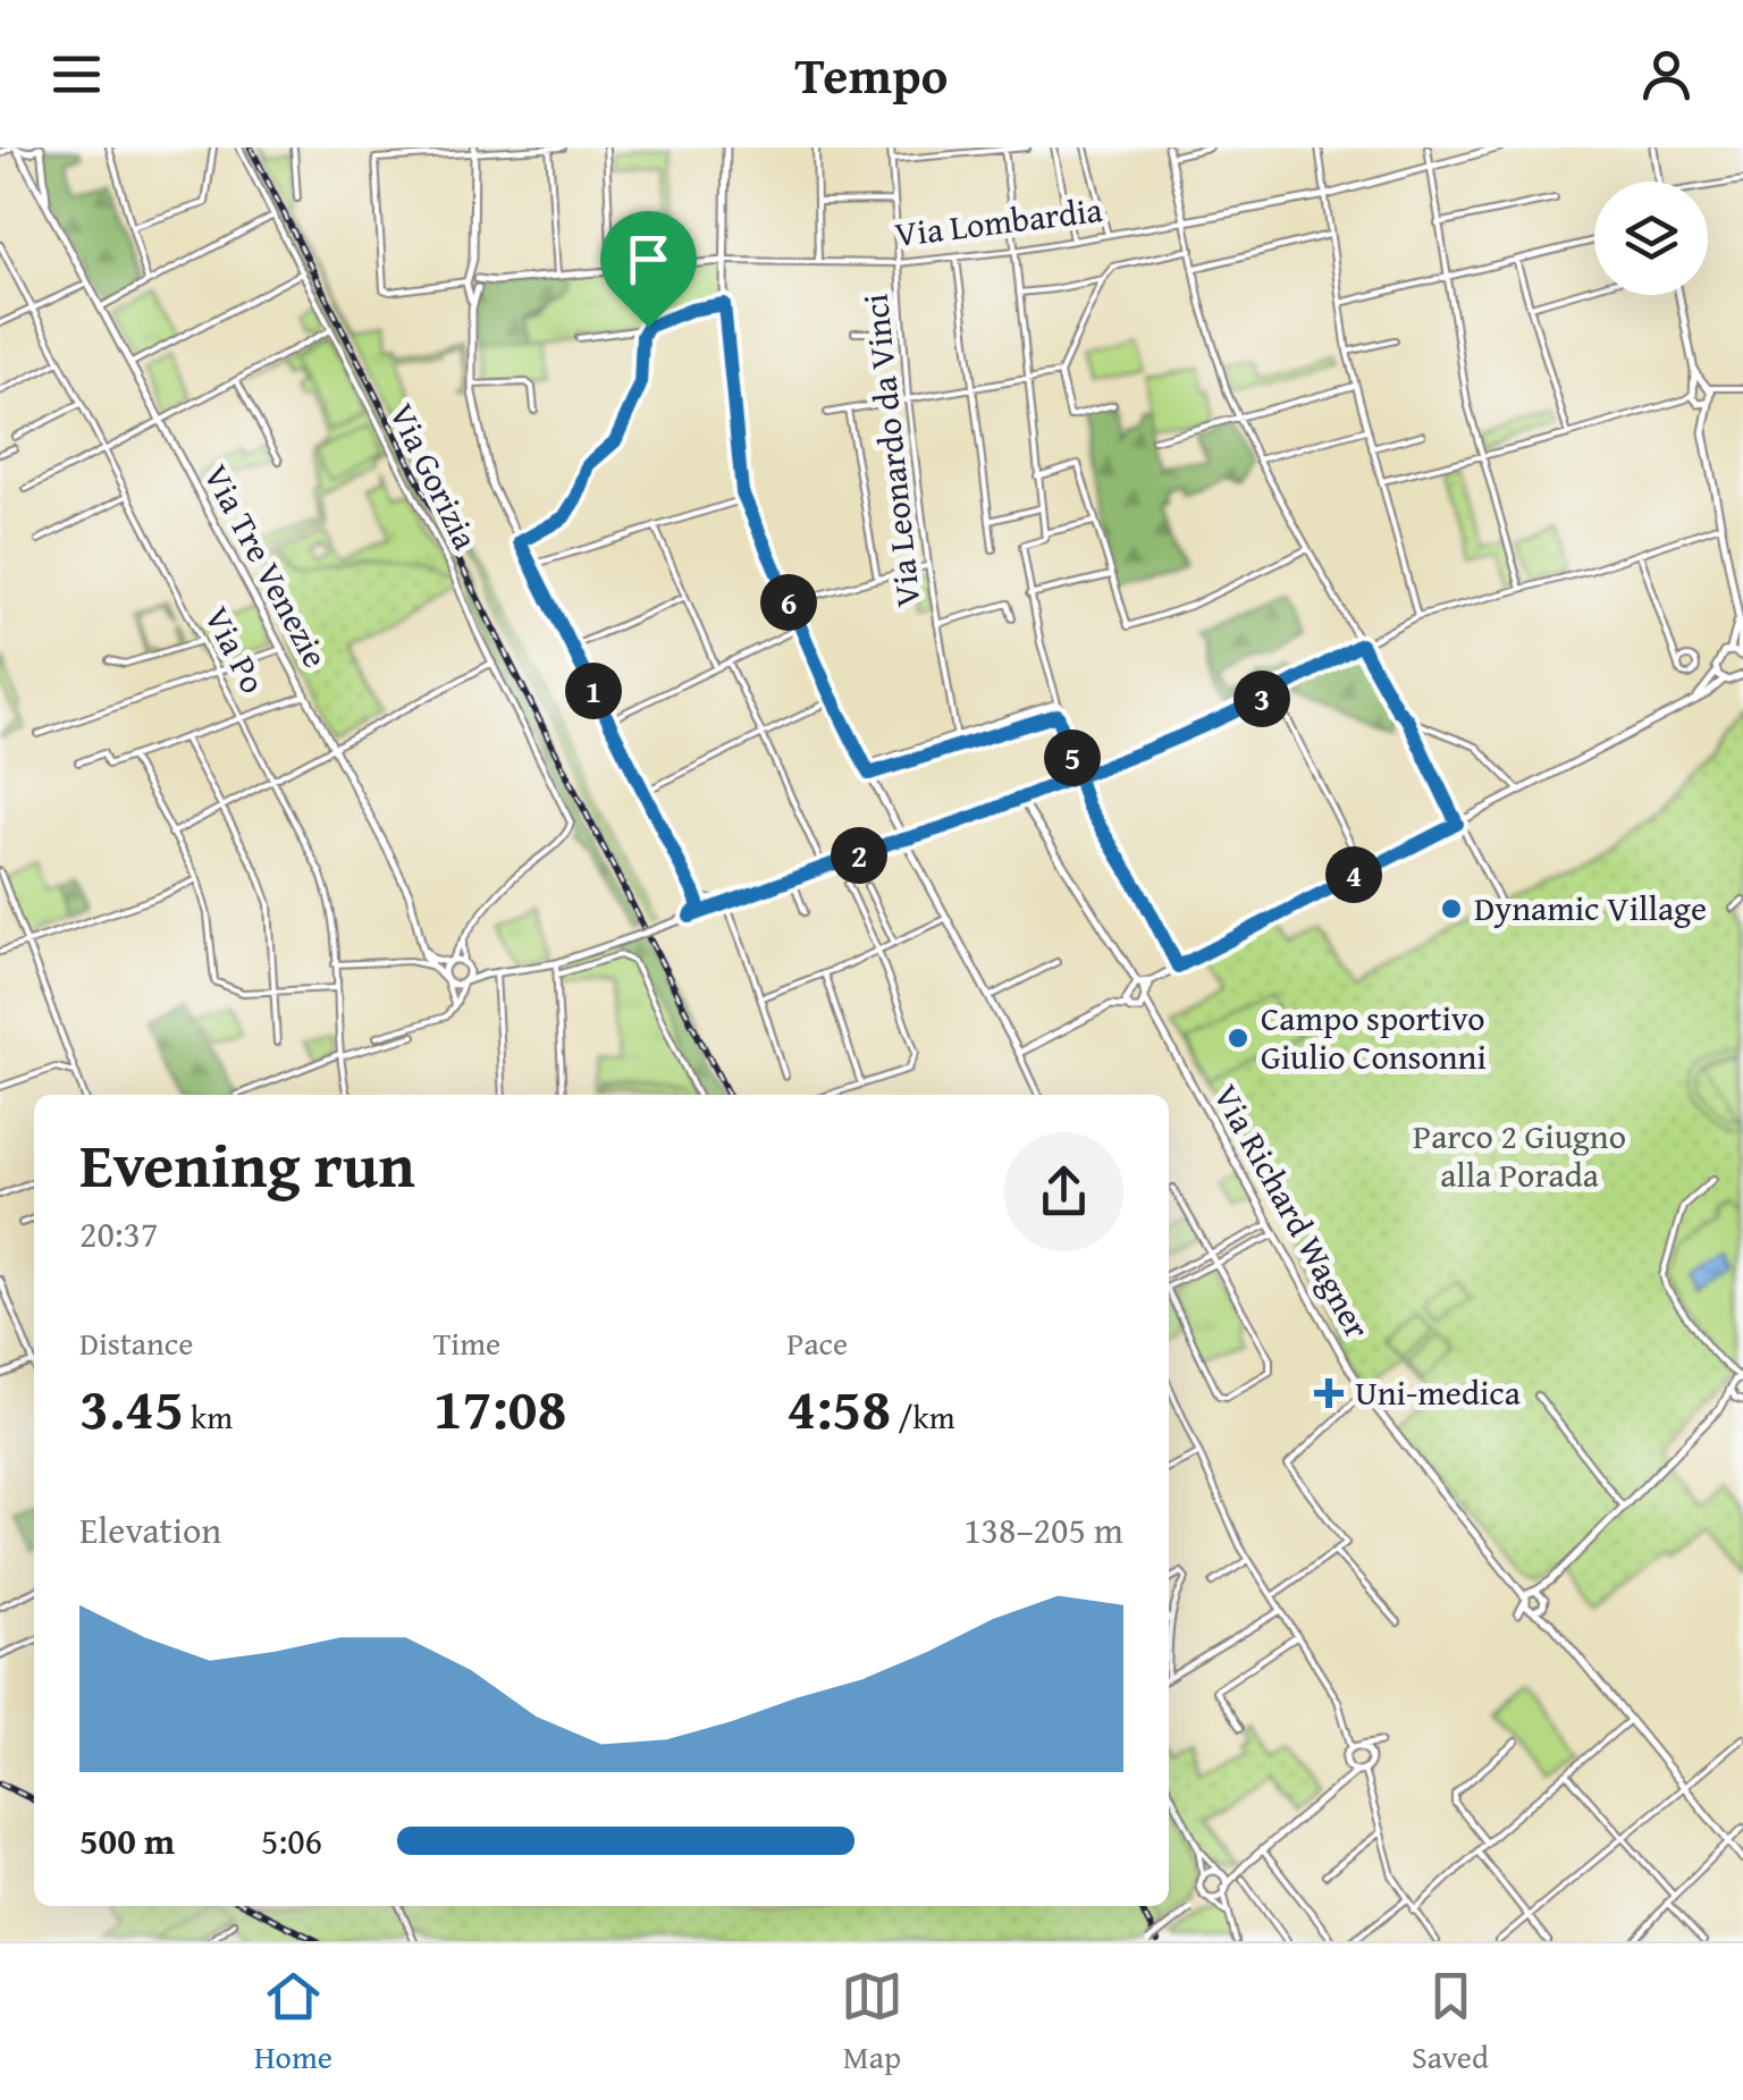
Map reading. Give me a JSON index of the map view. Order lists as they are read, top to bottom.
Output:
{
  "streets": {
    "street": [
      "Via Lombardia",
      "Via Leonardo da Vinci",
      "Via Gorizia",
      "Via Tre Venezie",
      "Via Po",
      "Via Richard Wagner"
    ]
  },
  "crossings": [
    ["Via Lombardia", "Via Leonardo da Vinci"]
  ],
  "parks": ["Parco 2 Giugno alla Porada"],
  "places": {
    "other": ["Dynamic Village", "Campo sportivo Giulio Consonni"],
    "health": ["Uni-medica"]
  },
  "page": {
    "header": "Tempo",
    "pins": [
      "6",
      "1",
      "3",
      "5",
      "2",
      "4"
    ],
    "heading": ["Evening run", "20:37"],
    "stats": [
      ["Distance", "3.45 km"],
      ["Time", "17:08"],
      ["Pace", "4:58 /km"]
    ],
    "chart": ["Elevation", "138–205 m"],
    "list": [
      {
        "name": "500 m",
        "note": "5:06"
      }
    ],
    "tabs": ["Home", "Map", "Saved"]
  }
}
